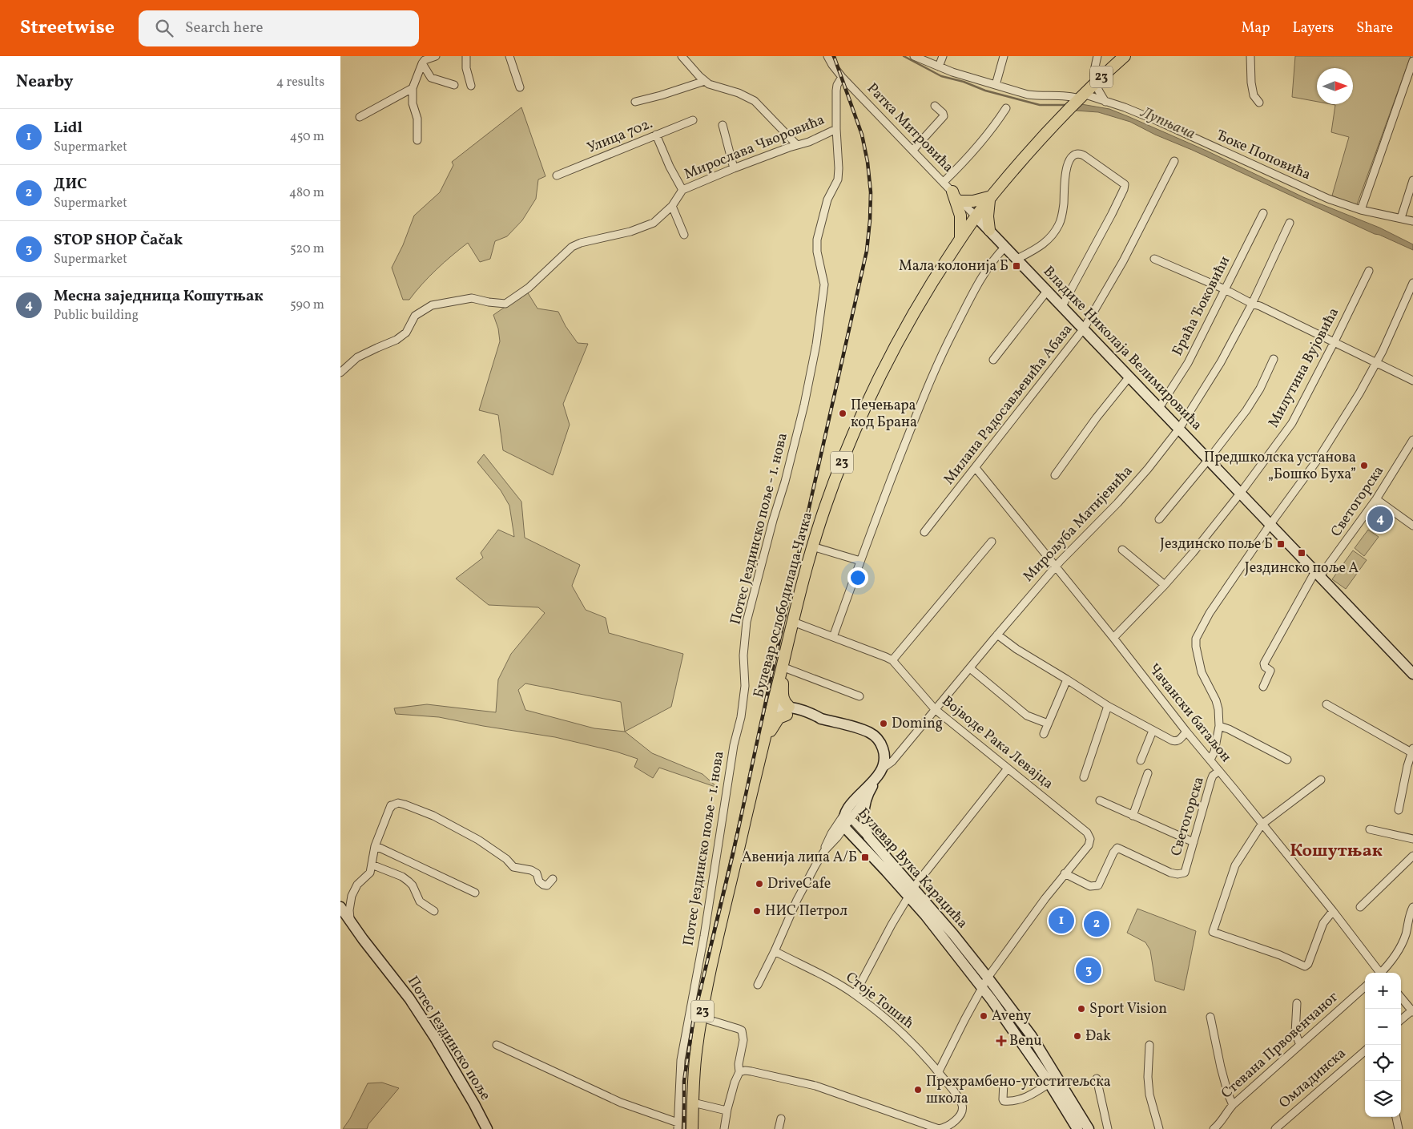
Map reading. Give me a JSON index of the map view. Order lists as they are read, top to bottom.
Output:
{
  "streets": {
    "main road": ["23", "Булевар ослободилаца Чачка"],
    "street": [
      "Ратка Митровића",
      "Улица 702.",
      "Мирослава Чворовића",
      "Ђоке Поповића",
      "Браћа Ђоковићи",
      "Владике Николаја Велимировића",
      "Милутина Вујовића",
      "Милана Радосављевића Абаза",
      "Светогорска",
      "Мирољуба Матијевића",
      "Потес Јездинско поље - 1. нова",
      "Чачански батаљон",
      "Војводе Рака Левајца",
      "Булевар Вука Караџића",
      "Стоје Тошић",
      "Потес Јездинско поље",
      "Стевана Првовенчаног",
      "Омладинска"
    ]
  },
  "crossings": [
    ["Ратка Митровића", "Владике Николаја Велимировића"],
    ["Ратка Митровића", "Потес Јездинско поље - 1. нова"],
    ["Ратка Митровића", "Булевар ослободилаца Чачка"],
    ["Мирослава Чворовића", "Потес Јездинско поље - 1. нова"],
    ["Ђоке Поповића", "Булевар ослободилаца Чачка"],
    ["Браћа Ђоковићи", "Владике Николаја Велимировића"],
    ["Владике Николаја Велимировића", "Милутина Вујовића"],
    ["Владике Николаја Велимировића", "Милана Радосављевића Абаза"],
    ["Владике Николаја Велимировића", "Светогорска"],
    ["Владике Николаја Велимировића", "Мирољуба Матијевића"],
    ["Владике Николаја Велимировића", "Булевар ослободилаца Чачка"],
    ["Милутина Вујовића", "Чачански батаљон"],
    ["Милана Радосављевића Абаза", "Чачански батаљон"],
    ["Светогорска", "Чачански батаљон"],
    ["Светогорска", "Војводе Рака Левајца"],
    ["Мирољуба Матијевића", "Чачански батаљон"],
    ["Мирољуба Матијевића", "Војводе Рака Левајца"],
    ["Мирољуба Матијевића", "Булевар Вука Караџића"],
    ["Булевар ослободилаца Чачка", "Војводе Рака Левајца"]
  ],
  "districts": ["Кошутњак"],
  "water": ["Лупњача"],
  "places": {
    "transit": [
      "Мала колонија Б",
      "Јездинско поље Б",
      "Јездинско поље А",
      "Авенија липа А/Б"
    ],
    "other": [
      "Печењара код Брана",
      "Предшколска установа „Бошко Буха”",
      "Doming",
      "DriveCafe",
      "НИС Петрол",
      "Sport Vision",
      "Aveny",
      "Đak",
      "Прехрамбено-угоститељска школа"
    ],
    "health": ["Benu"]
  },
  "north": "right",
  "page": {
    "header": "Streetwise",
    "search": "Search here",
    "nav": ["Map", "Layers", "Share"],
    "heading": ["Nearby", "4 results"],
    "list": [
      {
        "mark": "1",
        "name": "Lidl",
        "note": "Supermarket",
        "value": "450 m"
      },
      {
        "mark": "2",
        "name": "ДИС",
        "note": "Supermarket",
        "value": "480 m"
      },
      {
        "mark": "3",
        "name": "STOP SHOP Čačak",
        "note": "Supermarket",
        "value": "520 m"
      },
      {
        "mark": "4",
        "name": "Месна заједница Кошутњак",
        "note": "Public building",
        "value": "590 m"
      }
    ],
    "pins": [
      "4",
      "1",
      "2",
      "3"
    ],
    "map_buttons": ["+", "−"]
  }
}
